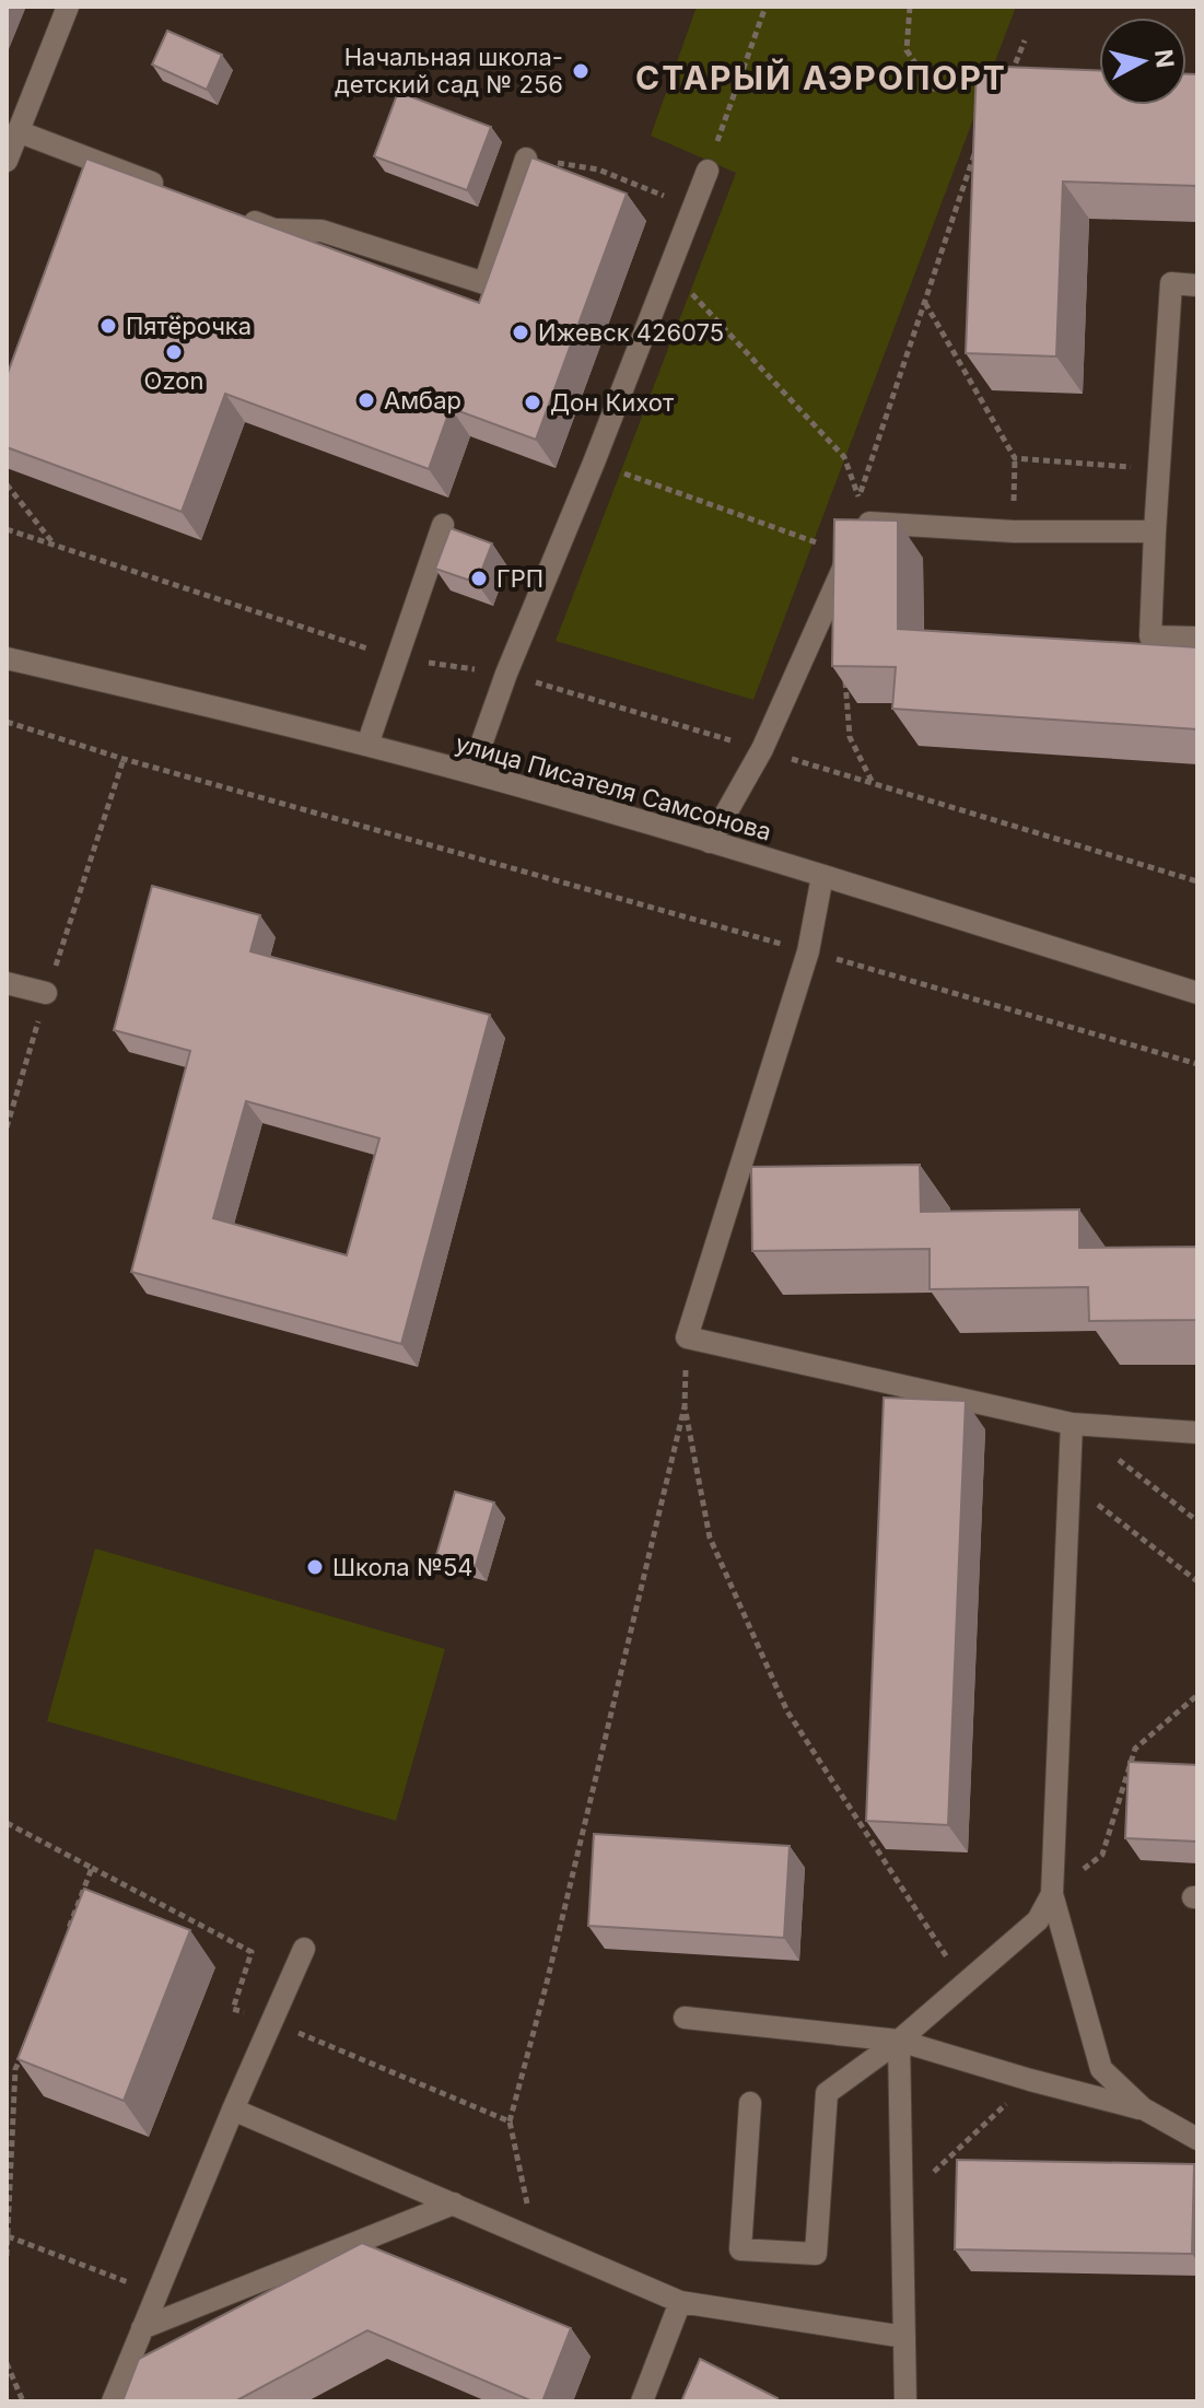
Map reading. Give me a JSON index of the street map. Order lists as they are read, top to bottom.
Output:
{
  "streets": {
    "street": ["улица Писателя Самсонова"]
  },
  "districts": ["СТАРЫЙ АЭРОПОРТ"],
  "places": [
    "Начальная школа- детский сад № 256",
    "Пятёрочка",
    "Ижевск 426075",
    "Ozon",
    "Амбар",
    "Дон Кихот",
    "ГРП",
    "Школа №54"
  ],
  "north": "right"
}
